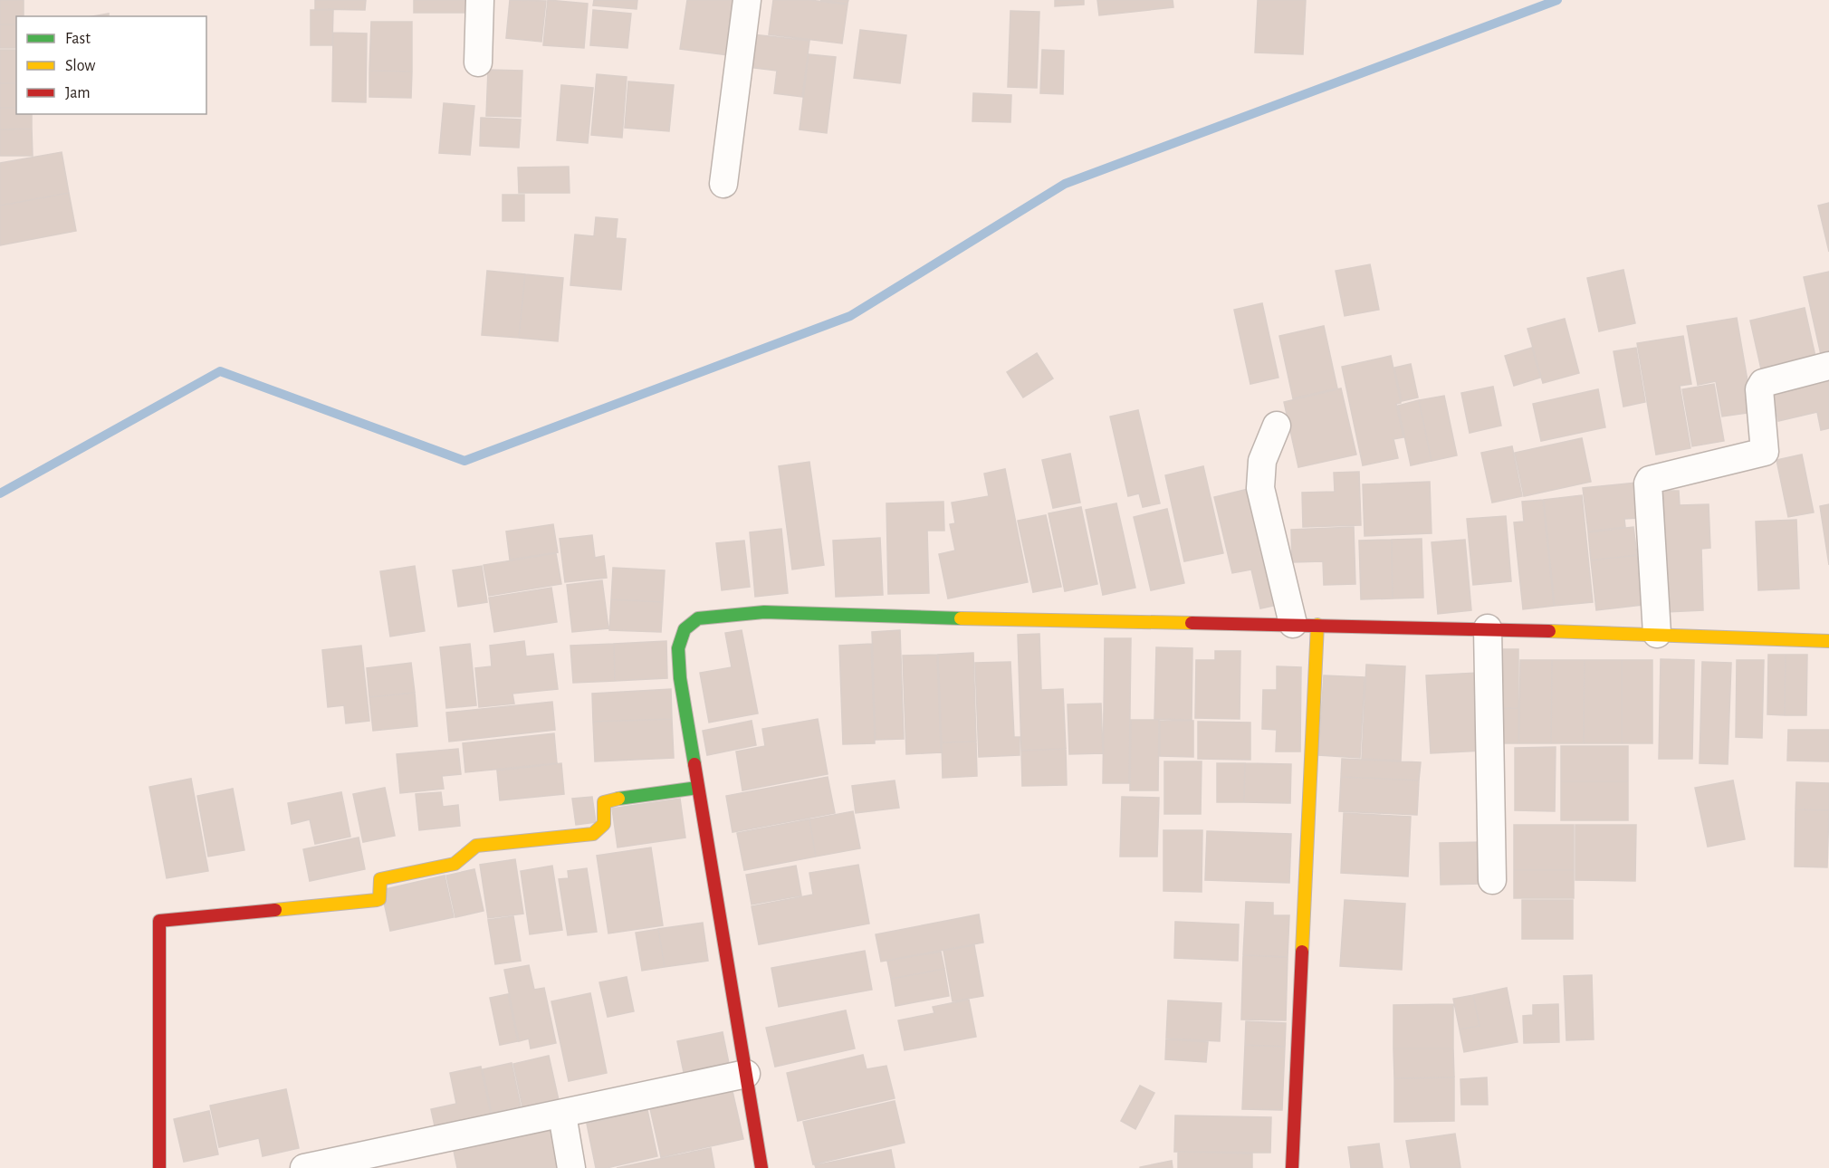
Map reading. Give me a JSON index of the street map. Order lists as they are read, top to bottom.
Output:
{
  "legend": ["Fast", "Slow", "Jam"]
}
